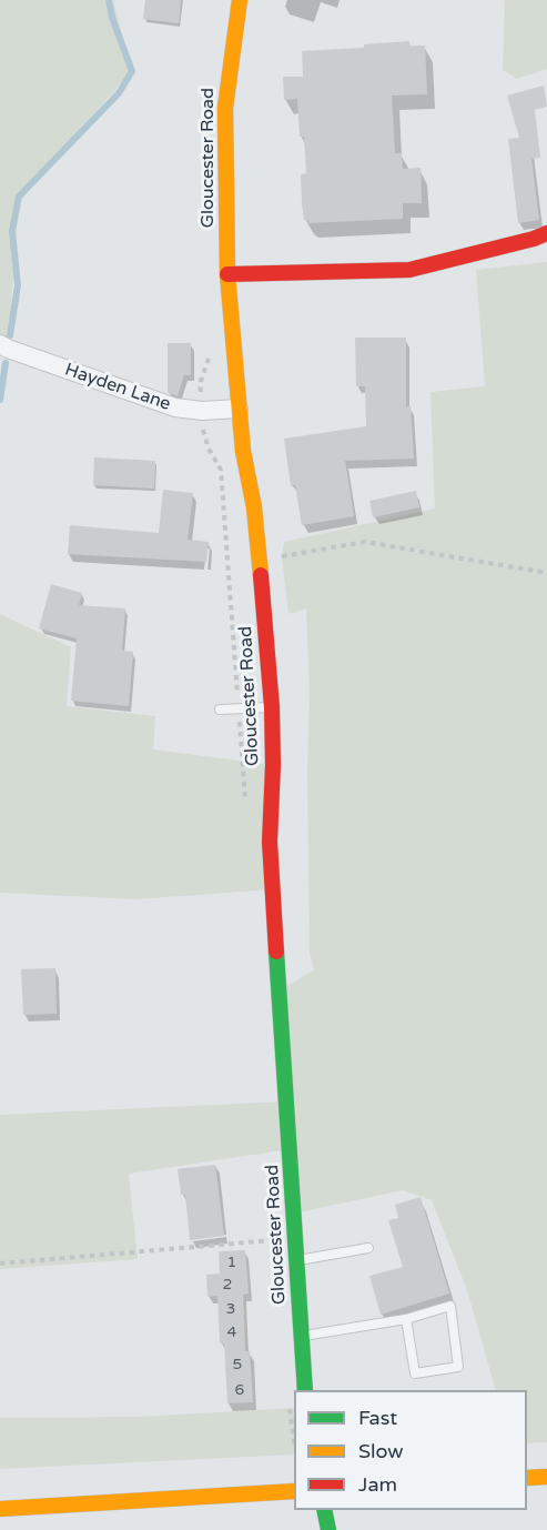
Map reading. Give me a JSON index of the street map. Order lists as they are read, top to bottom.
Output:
{
  "streets": {
    "main road": ["Gloucester Road"],
    "street": ["Hayden Lane"]
  },
  "crossings": [
    ["Gloucester Road", "Hayden Lane"]
  ],
  "house_numbers": [
    "1",
    "2",
    "3",
    "4",
    "5",
    "6"
  ],
  "legend": ["Fast", "Slow", "Jam"]
}
